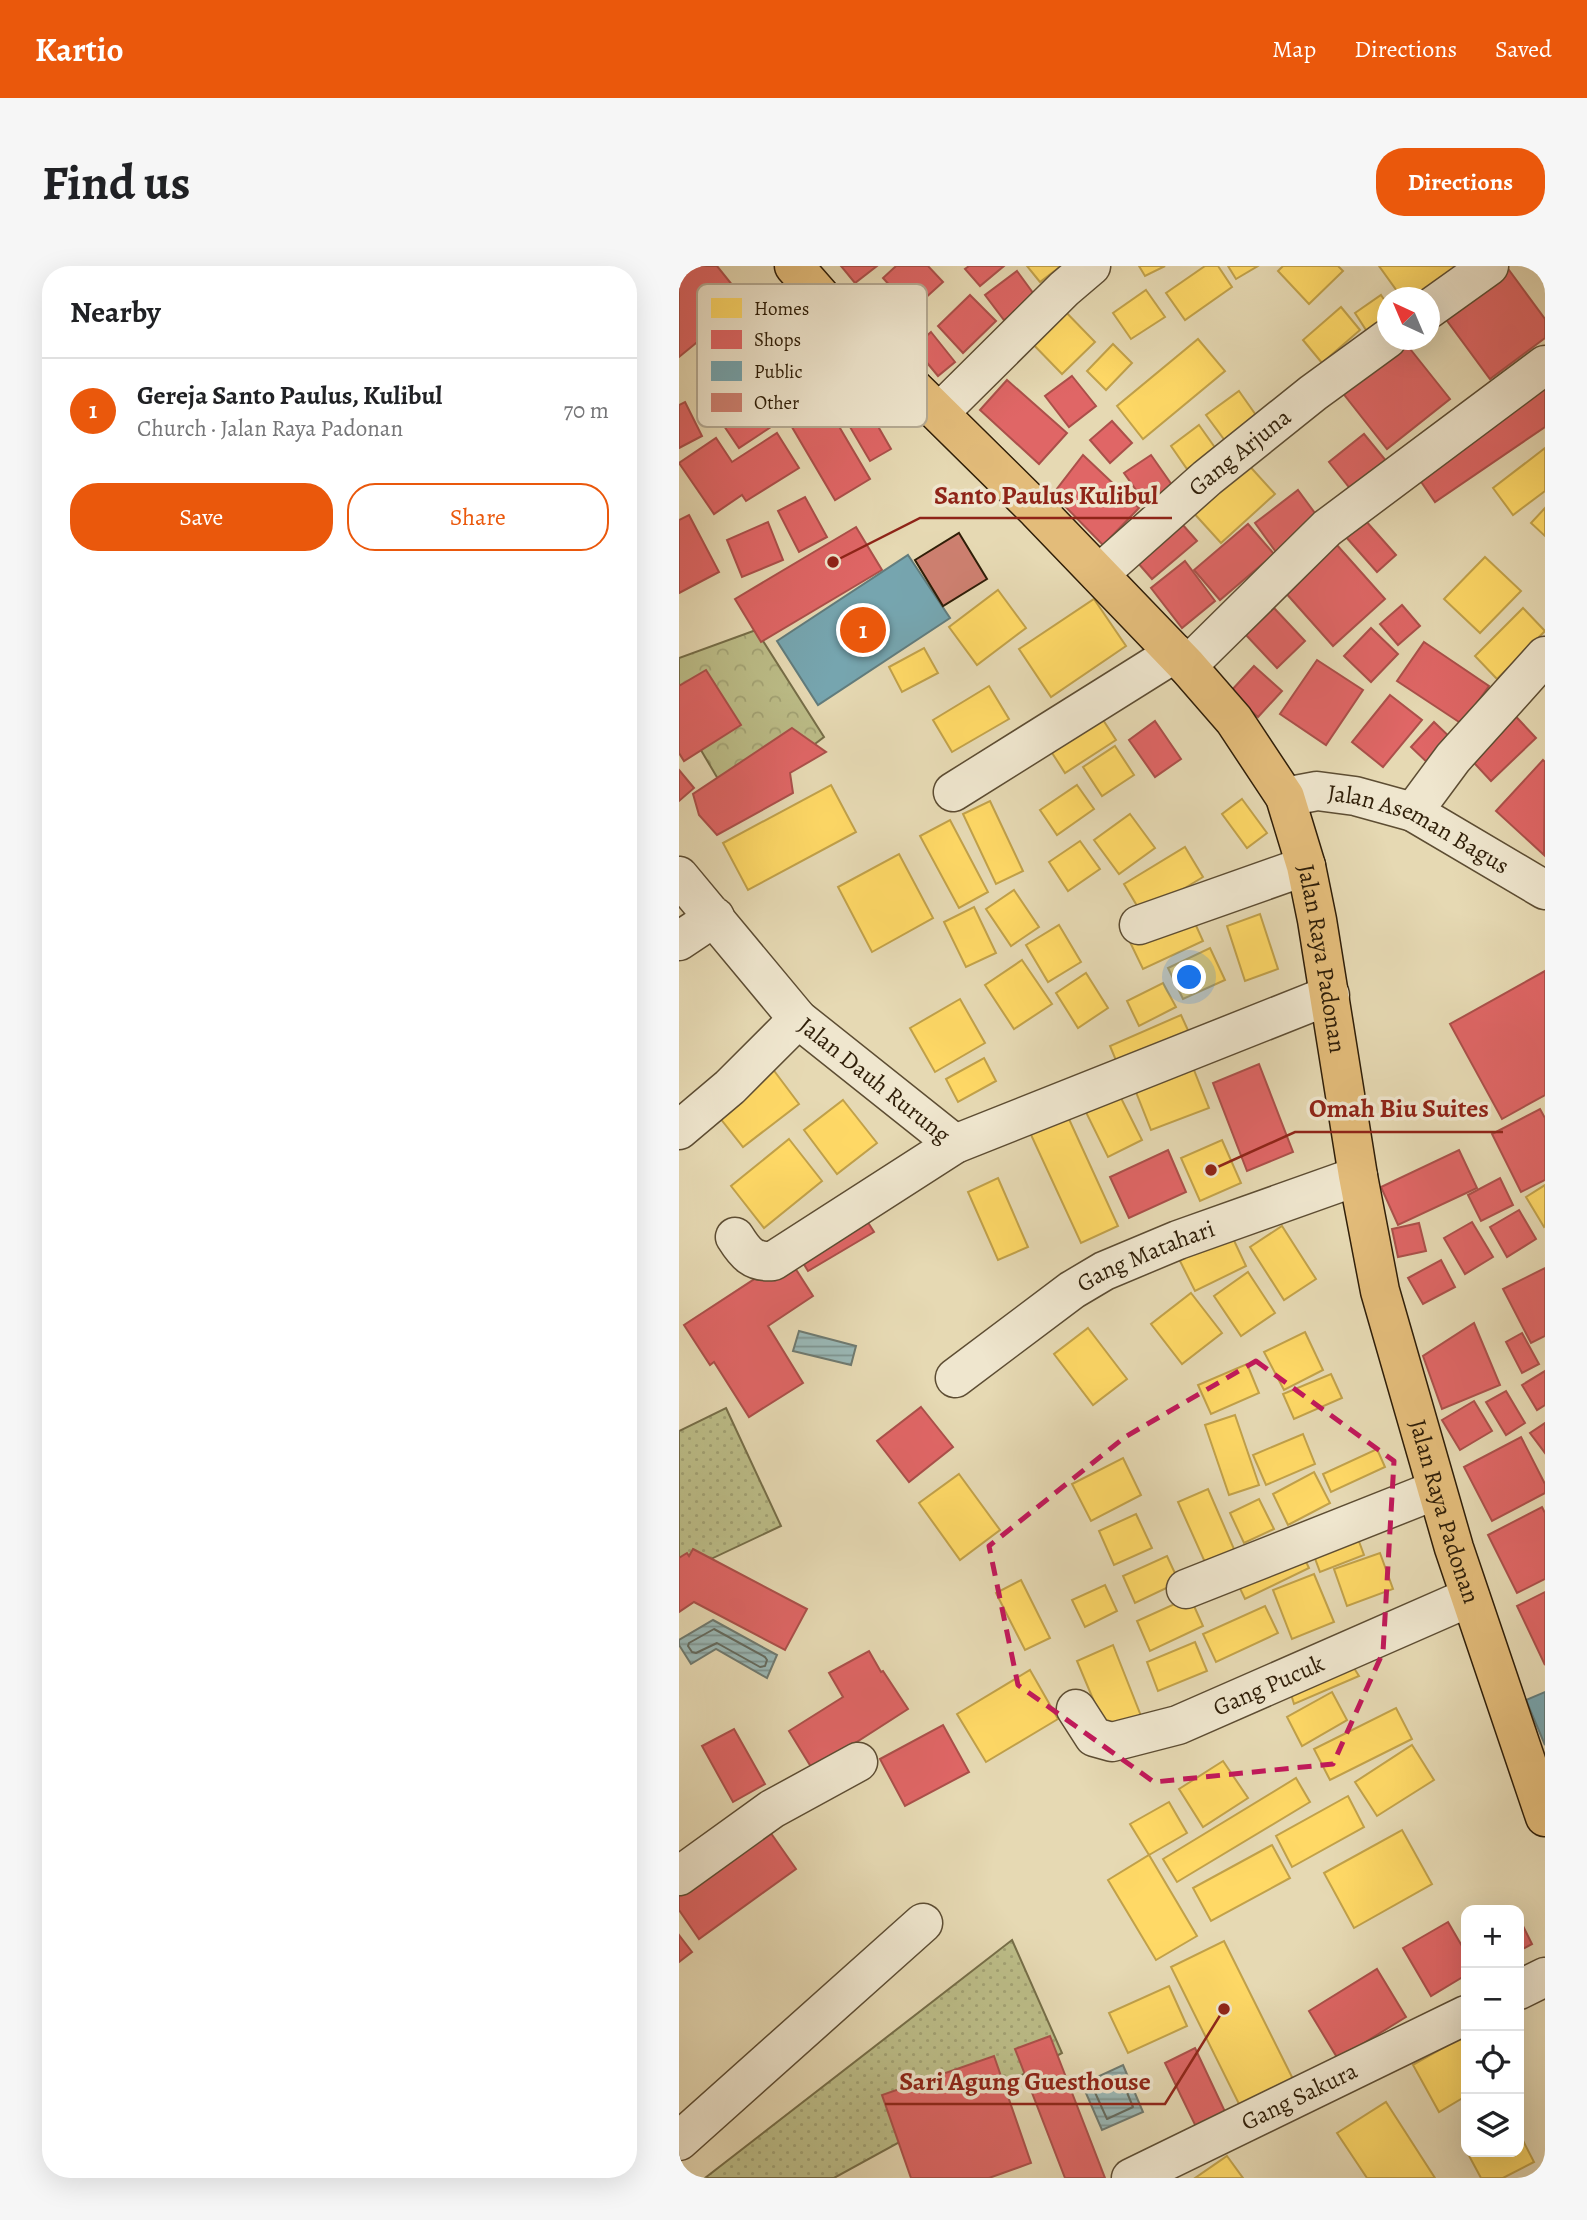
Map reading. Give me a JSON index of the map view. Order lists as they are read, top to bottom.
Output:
{
  "streets": {
    "main road": ["Jalan Raya Padonan"],
    "street": [
      "Gang Arjuna",
      "Jalan Aseman Bagus",
      "Jalan Dauh Rurung",
      "Gang Matahari",
      "Gang Pucuk",
      "Gang Sakura"
    ]
  },
  "crossings": [
    ["Gang Arjuna", "Jalan Raya Padonan"],
    ["Jalan Aseman Bagus", "Jalan Raya Padonan"],
    ["Jalan Raya Padonan", "Gang Matahari"],
    ["Jalan Raya Padonan", "Gang Pucuk"]
  ],
  "places": ["Santo Paulus Kulibul", "Omah Biu Suites", "Sari Agung Guesthouse"],
  "legend": [
    "Homes",
    "Shops",
    "Public",
    "Other"
  ],
  "north": "top left",
  "page": {
    "header": "Kartio",
    "nav": ["Map", "Directions", "Saved"],
    "buttons": [
      "Directions",
      ["Save", "Share"]
    ],
    "title": "Find us",
    "heading": "Nearby",
    "list": [
      {
        "mark": "1",
        "name": "Gereja Santo Paulus, Kulibul",
        "note": "Church · Jalan Raya Padonan",
        "value": "70 m"
      }
    ],
    "pins": "1",
    "map_buttons": ["+", "−"]
  }
}
